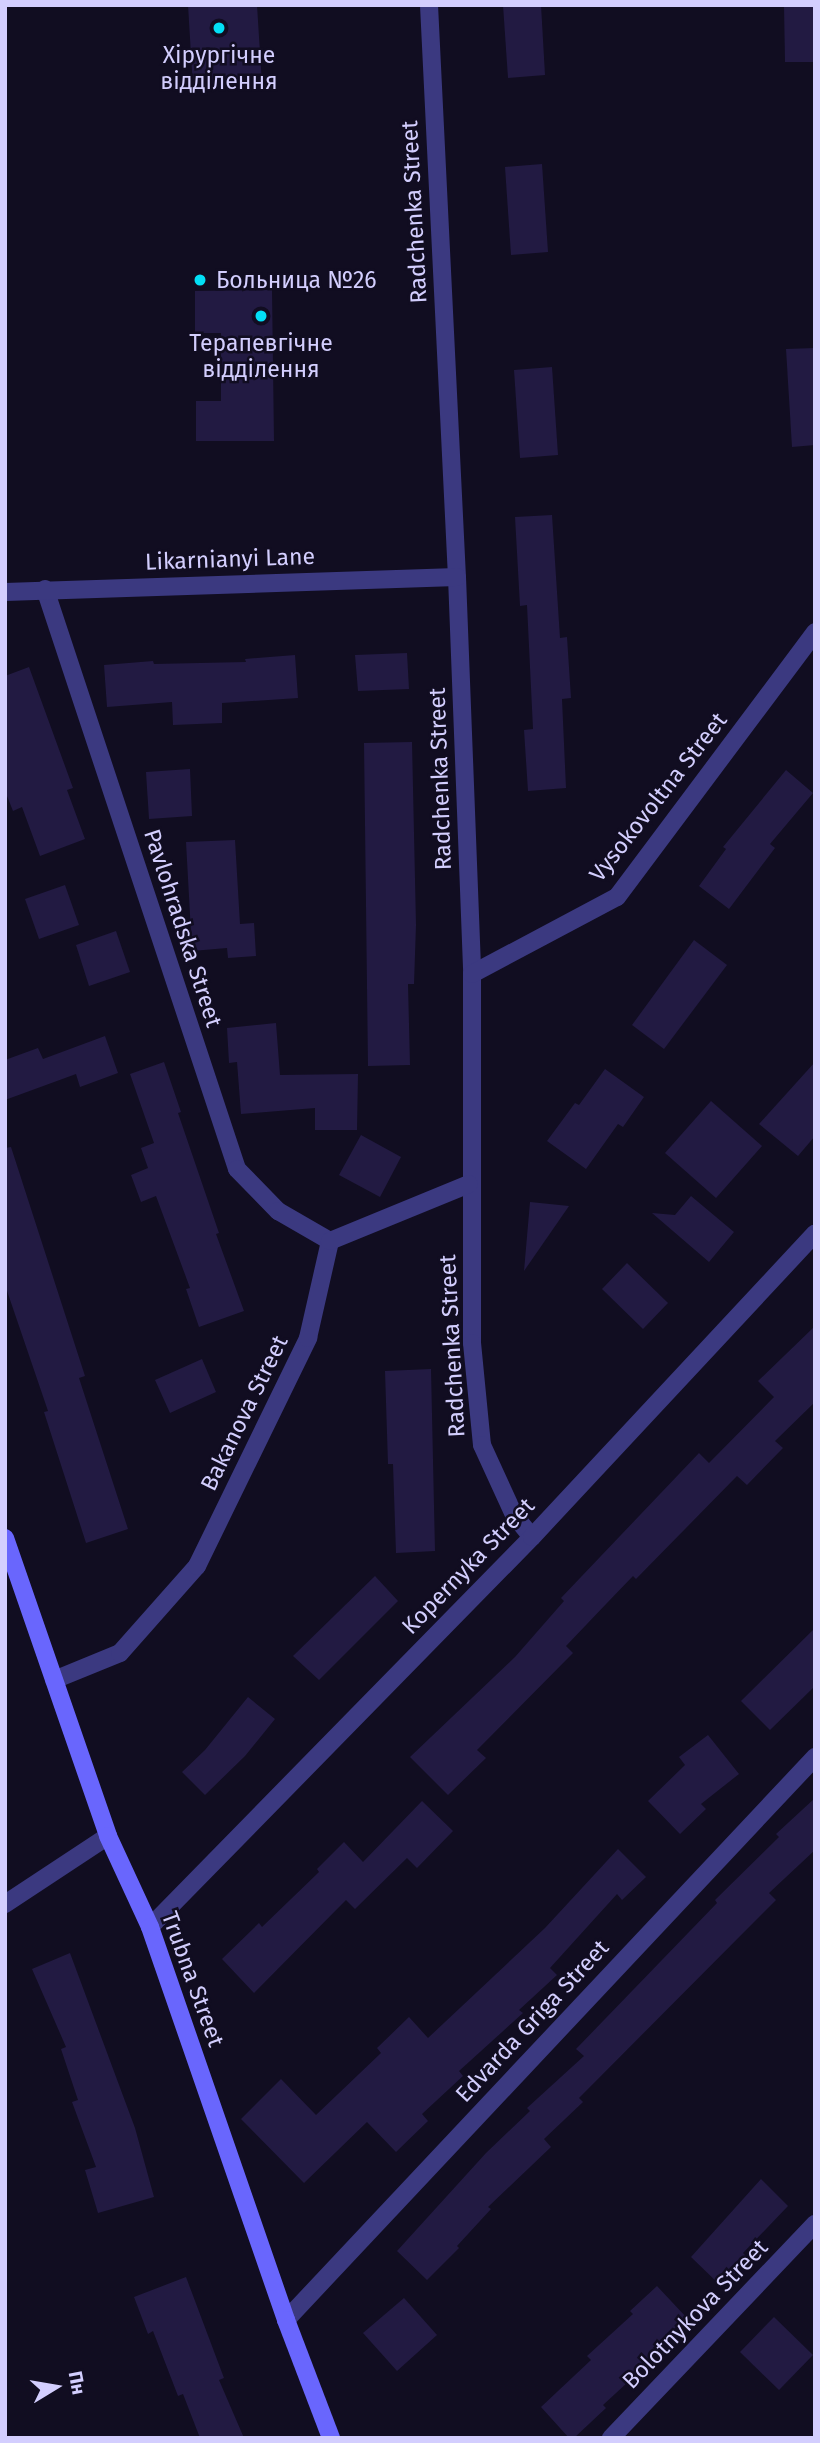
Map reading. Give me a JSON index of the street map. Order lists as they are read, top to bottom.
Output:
{
  "streets": {
    "street": [
      "Radchenka Street",
      "Likarnianyi Lane",
      "Vysokovoltna Street",
      "Pavlohradska Street",
      "Bakanova Street",
      "Kopernyka Street",
      "Trubna Street",
      "Edvarda Griga Street",
      "Bolotnykova Street"
    ]
  },
  "crossings": [
    ["Radchenka Street", "Likarnianyi Lane"],
    ["Radchenka Street", "Vysokovoltna Street"],
    ["Radchenka Street", "Kopernyka Street"],
    ["Likarnianyi Lane", "Pavlohradska Street"],
    ["Pavlohradska Street", "Bakanova Street"],
    ["Bakanova Street", "Trubna Street"],
    ["Kopernyka Street", "Trubna Street"],
    ["Trubna Street", "Edvarda Griga Street"]
  ],
  "places": ["Хірургічне відділення", "Больница №26", "Терапевгічне відділення"],
  "north": "right"
}
